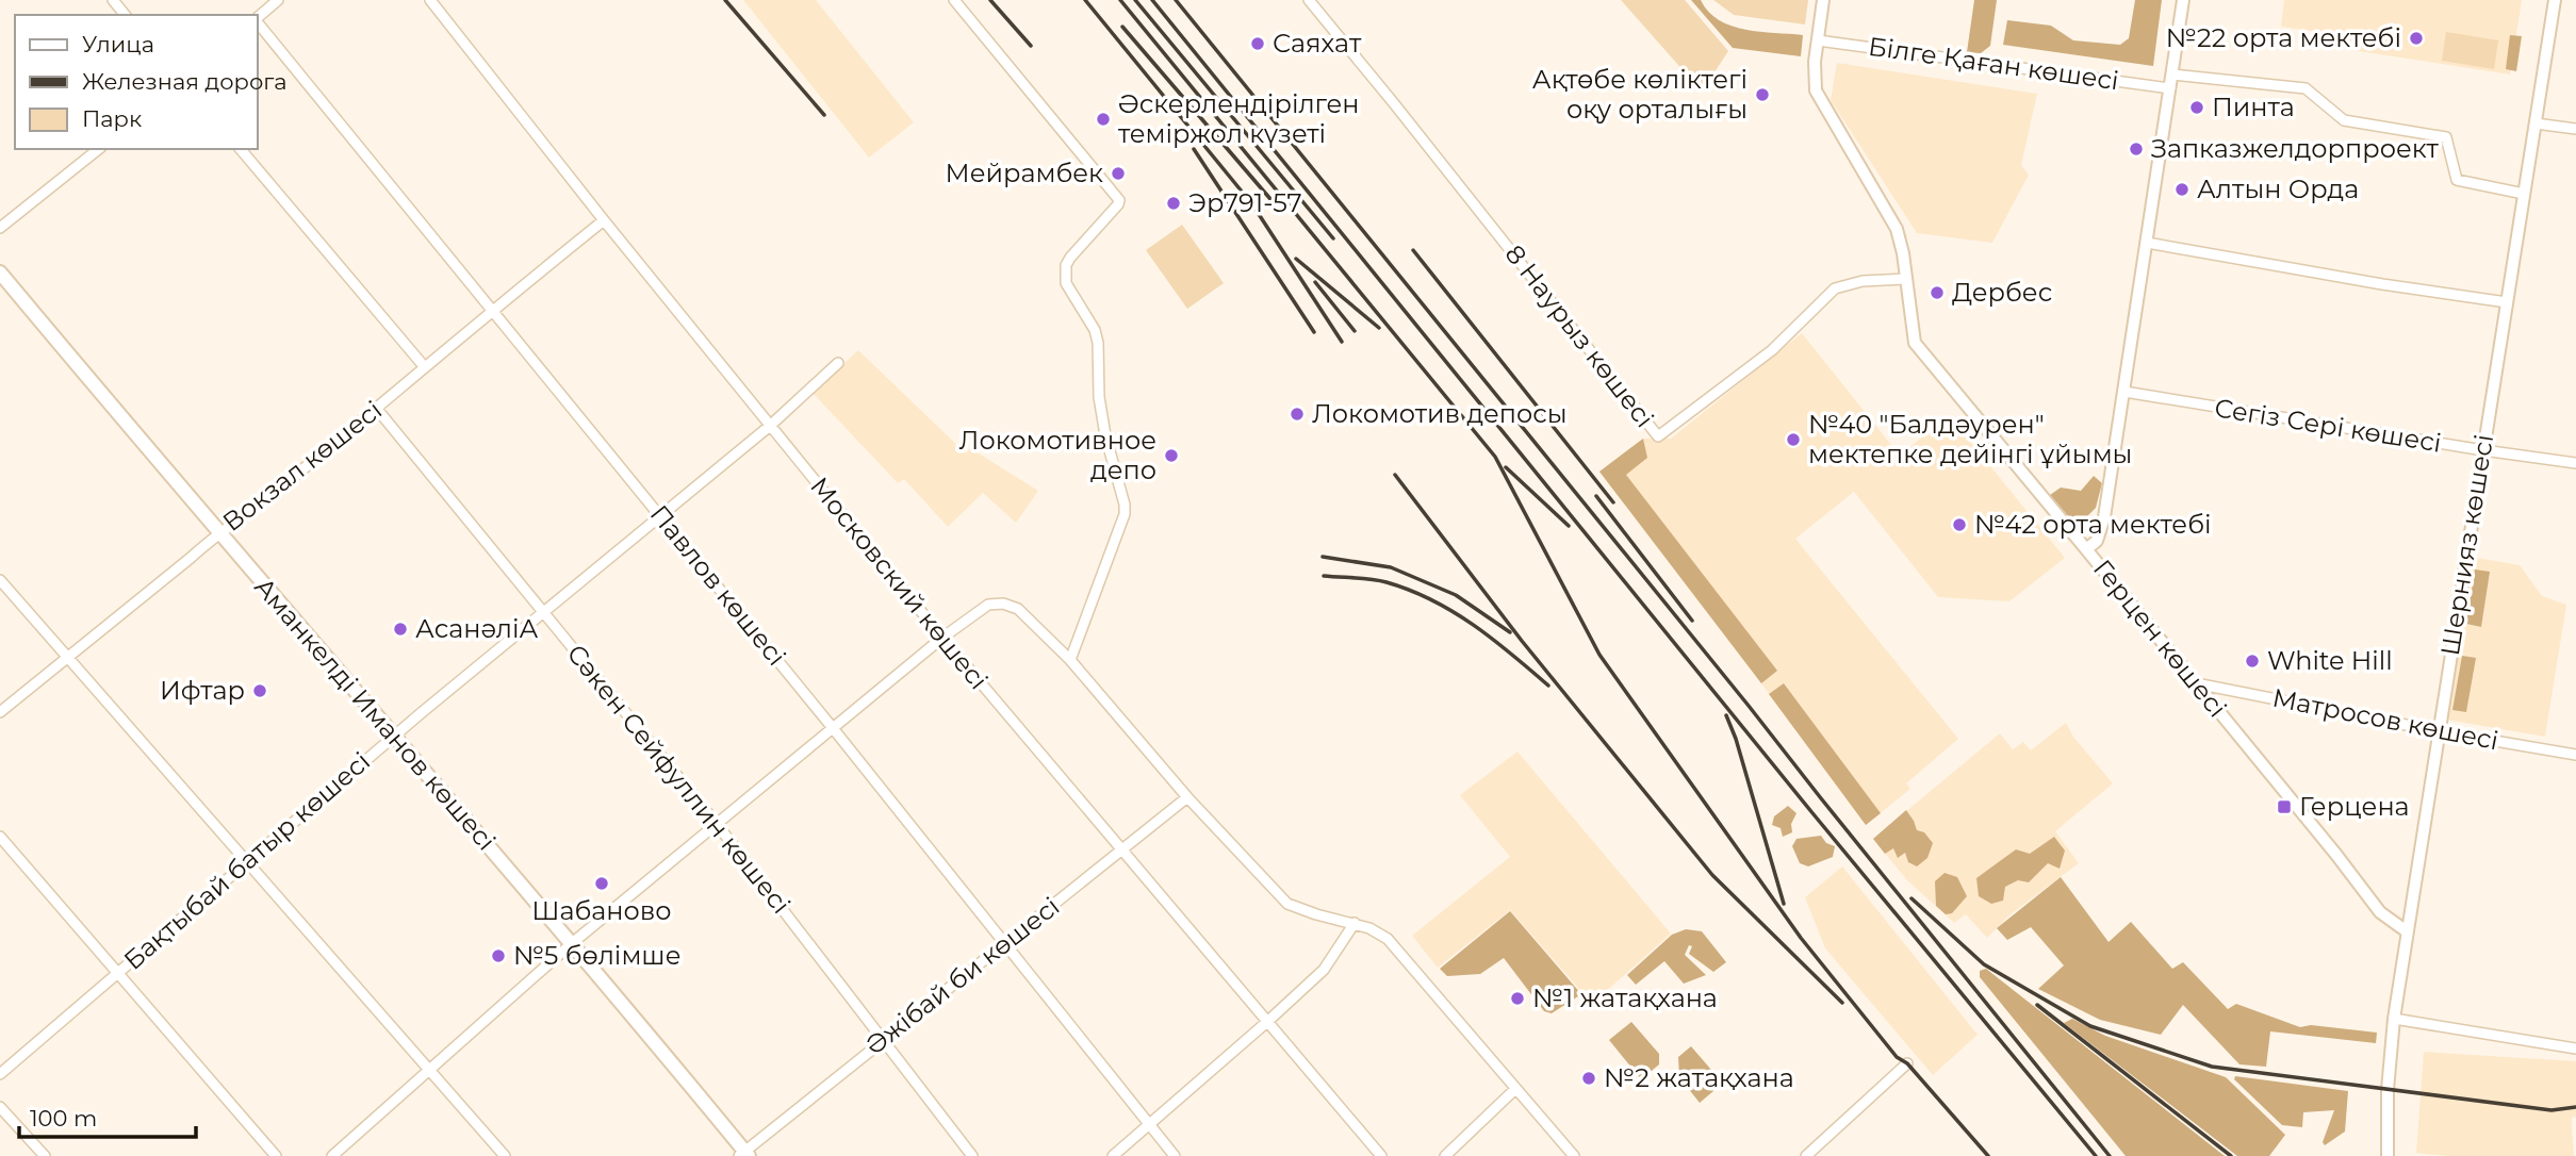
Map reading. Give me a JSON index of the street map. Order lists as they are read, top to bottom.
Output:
{
  "streets": {
    "main road": ["Аманкелді Иманов көшесі"],
    "street": [
      "Білге Қаған көшесі",
      "8 Наурыз көшесі",
      "Сегіз Сері көшесі",
      "Вокзал көшесі",
      "Шернияз көшесі",
      "Московский көшесі",
      "Павлов көшесі",
      "Герцен көшесі",
      "Матросов көшесі",
      "Сәкен Сейфуллин көшесі",
      "Бақтыбай батыр көшесі",
      "Әжібай би көшесі"
    ]
  },
  "crossings": [
    ["8 Наурыз көшесі", "Герцен көшесі"],
    ["Сегіз Сері көшесі", "Шернияз көшесі"],
    ["Вокзал көшесі", "Московский көшесі"],
    ["Вокзал көшесі", "Павлов көшесі"],
    ["Вокзал көшесі", "Аманкелді Иманов көшесі"],
    ["Вокзал көшесі", "Сәкен Сейфуллин көшесі"],
    ["Шернияз көшесі", "Герцен көшесі"],
    ["Шернияз көшесі", "Матросов көшесі"],
    ["Московский көшесі", "Бақтыбай батыр көшесі"],
    ["Московский көшесі", "Әжібай би көшесі"],
    ["Павлов көшесі", "Бақтыбай батыр көшесі"],
    ["Павлов көшесі", "Әжібай би көшесі"],
    ["Герцен көшесі", "Матросов көшесі"],
    ["Аманкелді Иманов көшесі", "Бақтыбай батыр көшесі"],
    ["Аманкелді Иманов көшесі", "Әжібай би көшесі"],
    ["Сәкен Сейфуллин көшесі", "Бақтыбай батыр көшесі"],
    ["Сәкен Сейфуллин көшесі", "Әжібай би көшесі"]
  ],
  "places": {
    "other": [
      "№22 орта мектебі",
      "Саяхат",
      "Ақтөбе көліктегі оқу орталығы",
      "Пинта",
      "Әскерлендірілген теміржол күзеті",
      "Запказжелдорпроект",
      "Мейрамбек",
      "Алтын Орда",
      "Эр791-57",
      "Дербес",
      "Локомотив депосы",
      "№40 \"Балдәурен\" мектепке дейінгі ұйымы",
      "Локомотивное депо",
      "№42 орта мектебі",
      "АсанәліА",
      "White Hill",
      "Ифтар",
      "Шабаново",
      "№5 бөлімше",
      "№1 жатақхана",
      "№2 жатақхана"
    ],
    "transit": ["Герцена"]
  },
  "legend": ["Улица", "Железная дорога", "Парк"],
  "scale_bar": "100 m"
}
